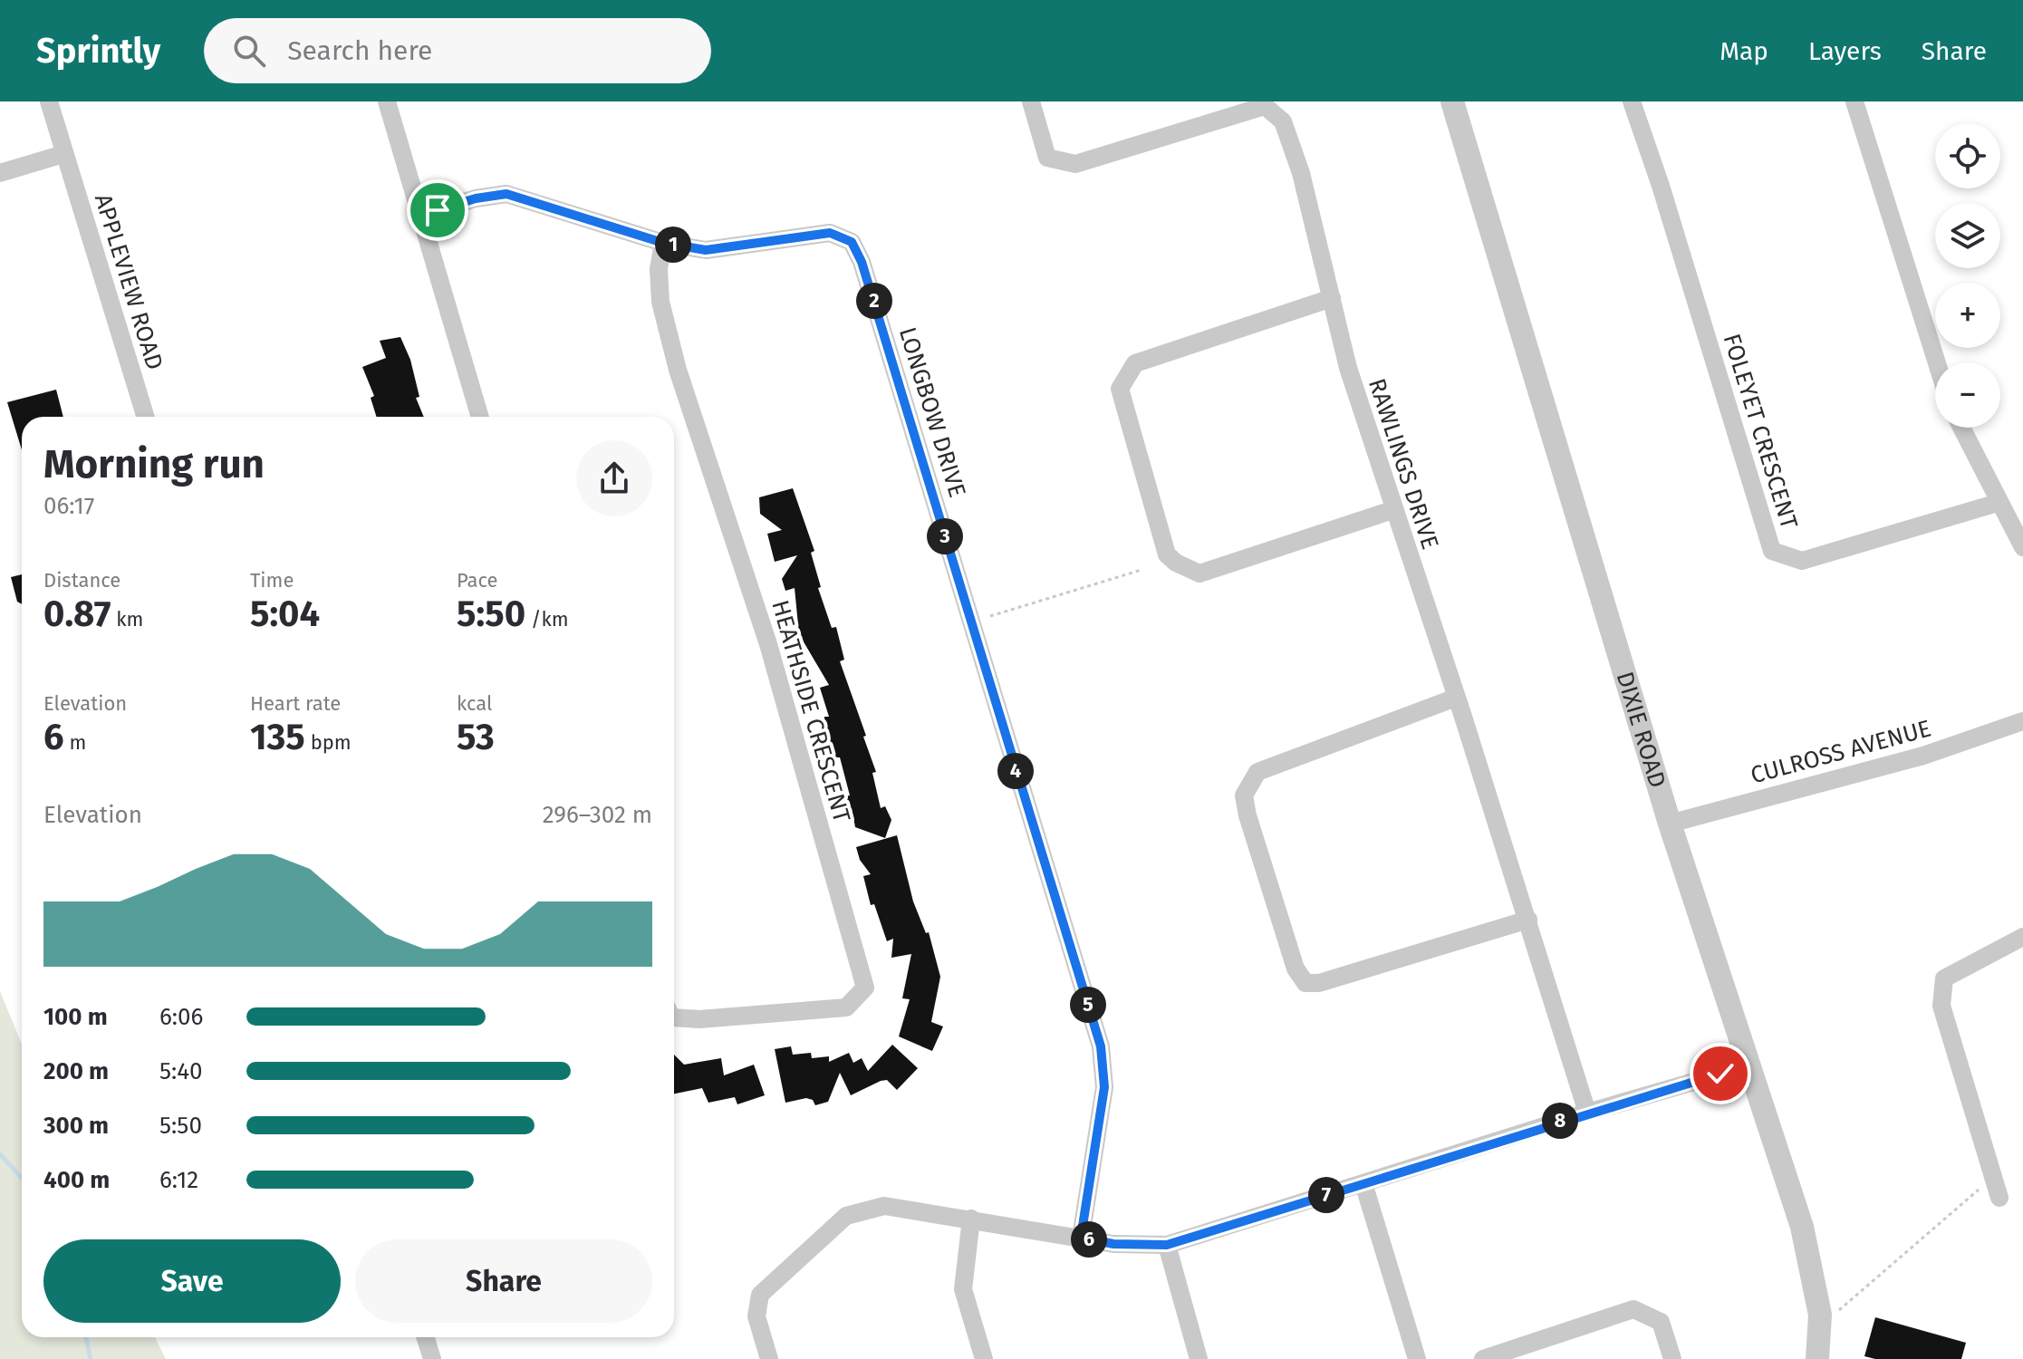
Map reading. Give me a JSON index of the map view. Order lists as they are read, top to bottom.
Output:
{
  "streets": {
    "street": [
      "APPLEVIEW ROAD",
      "LONGBOW DRIVE",
      "FOLEYET CRESCENT",
      "RAWLINGS DRIVE",
      "HEATHSIDE CRESCENT",
      "DIXIE ROAD",
      "CULROSS AVENUE"
    ]
  },
  "crossings": [
    ["LONGBOW DRIVE", "HEATHSIDE CRESCENT"],
    ["DIXIE ROAD", "CULROSS AVENUE"]
  ],
  "page": {
    "header": "Sprintly",
    "search": "Search here",
    "nav": ["Map", "Layers", "Share"],
    "map_buttons": ["+", "−"],
    "pins": [
      "1",
      "2",
      "3",
      "4",
      "5",
      "8",
      "7",
      "6"
    ],
    "heading": ["Morning run", "06:17"],
    "stats": [
      ["Distance", "0.87 km"],
      ["Time", "5:04"],
      ["Pace", "5:50 /km"],
      ["Elevation", "6 m"],
      ["Heart rate", "135 bpm"],
      ["kcal", "53"]
    ],
    "chart": ["Elevation", "296–302 m"],
    "list": [
      {
        "name": "100 m",
        "note": "6:06"
      },
      {
        "name": "200 m",
        "note": "5:40"
      },
      {
        "name": "300 m",
        "note": "5:50"
      },
      {
        "name": "400 m",
        "note": "6:12"
      }
    ],
    "buttons": ["Save", "Share"]
  }
}
